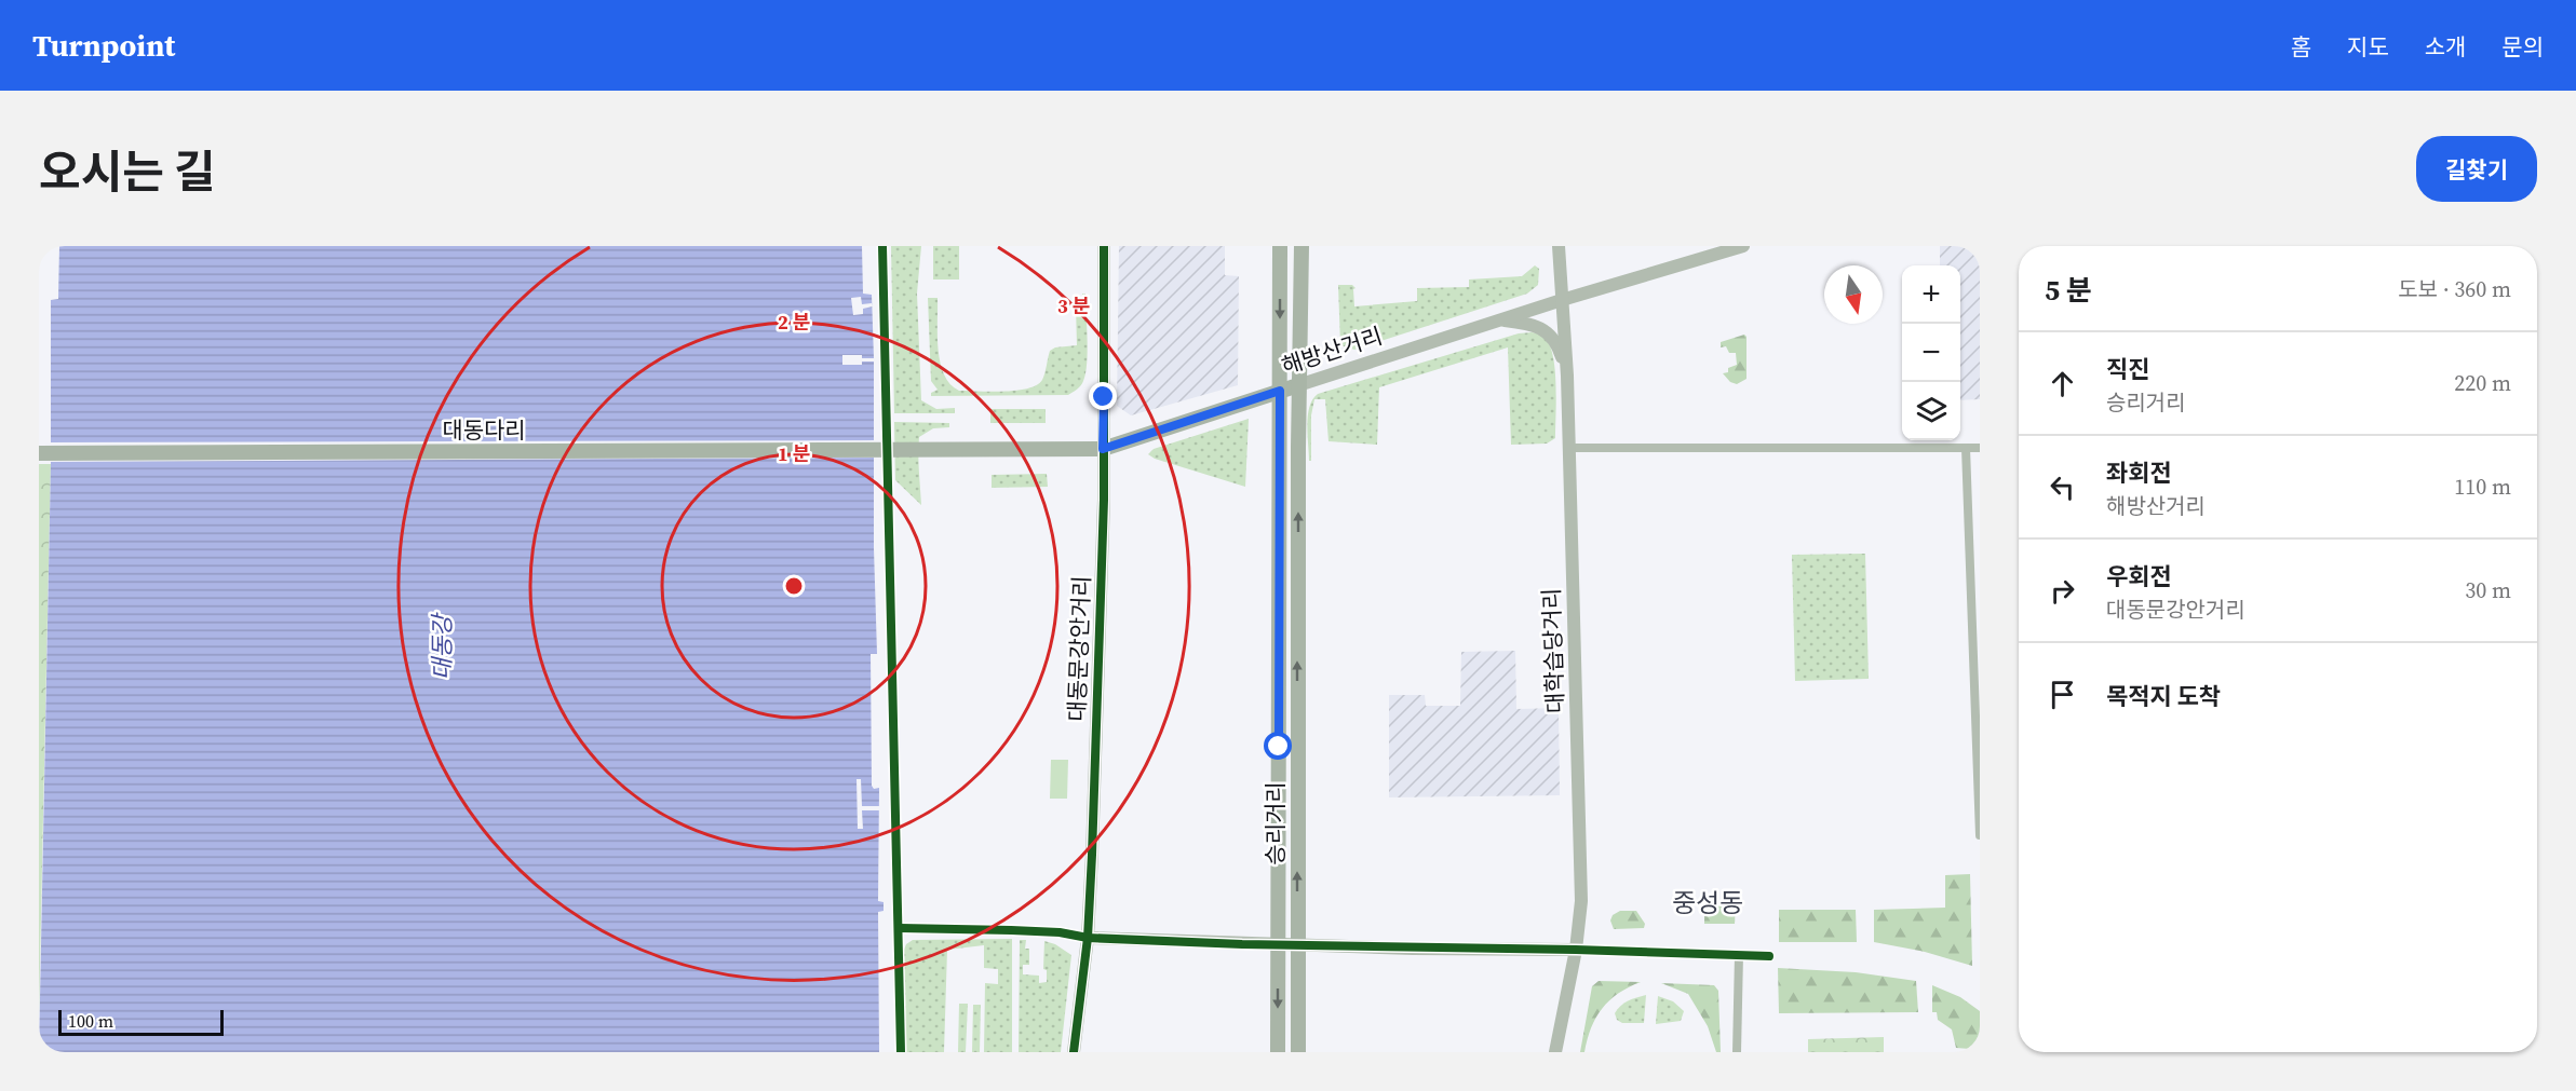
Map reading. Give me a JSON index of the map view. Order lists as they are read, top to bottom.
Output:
{
  "streets": {
    "main road": [
      "해방산거리",
      "대동다리",
      "대동문강안거리",
      "대학습당거리",
      "승리거리"
    ]
  },
  "crossings": [
    ["해방산거리", "대동다리"],
    ["해방산거리", "대동문강안거리"],
    ["해방산거리", "대학습당거리"],
    ["해방산거리", "승리거리"]
  ],
  "districts": ["중성동"],
  "water": ["대동강"],
  "scale_bar": "100 m",
  "north": "bottom",
  "page": {
    "header": "Turnpoint",
    "nav": [
      "홈",
      "지도",
      "소개",
      "문의"
    ],
    "title": "오시는 길",
    "buttons": "길찾기",
    "heading": ["5 분", "도보 · 360 m"],
    "map_buttons": ["+", "−"],
    "list": [
      ["직진", "승리거리", "220 m"],
      ["좌회전", "해방산거리", "110 m"],
      ["우회전", "대동문강안거리", "30 m"],
      "목적지 도착"
    ],
    "scale": "100 m"
  },
  "rings": ["3 분", "2 분", "1 분"]
}
